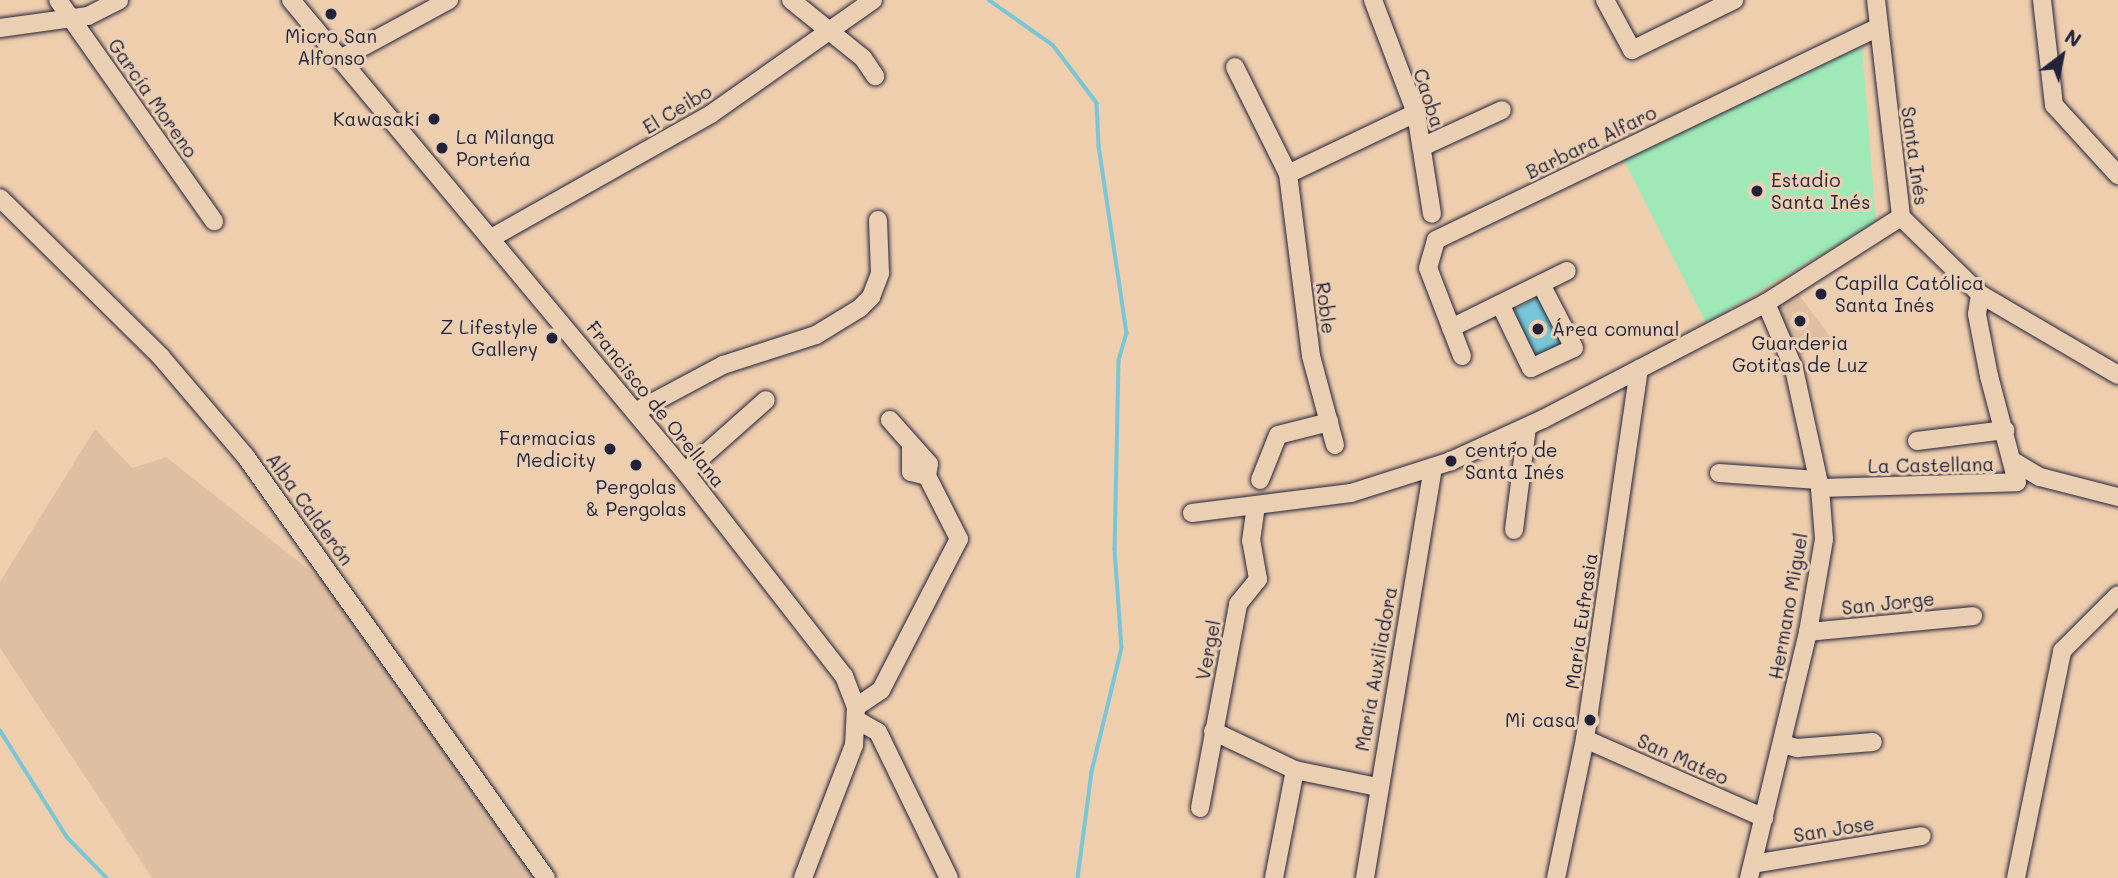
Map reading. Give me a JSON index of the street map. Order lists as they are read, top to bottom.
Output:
{
  "streets": {
    "street": [
      "García Moreno",
      "Caoba",
      "El Ceibo",
      "Barbara Alfaro",
      "Santa Inés",
      "Roble",
      "Francisco de Orellana",
      "La Castellana",
      "Alba Calderón",
      "San Jorge",
      "Hermano Miguel",
      "María Eufrasia",
      "Vergel",
      "María Auxiliadora",
      "San Mateo",
      "San Jose"
    ]
  },
  "crossings": [
    ["El Ceibo", "Francisco de Orellana"],
    ["Barbara Alfaro", "Santa Inés"],
    ["Santa Inés", "La Castellana"],
    ["La Castellana", "Hermano Miguel"],
    ["San Jorge", "Hermano Miguel"],
    ["Hermano Miguel", "San Mateo"],
    ["Hermano Miguel", "San Jose"],
    ["María Eufrasia", "San Mateo"]
  ],
  "places": [
    "Micro San Alfonso",
    "Kawasaki",
    "La Milanga Porteńa",
    "Estadio Santa Inés",
    "Capilla Católica Santa Inés",
    "Guarderia Gotitas de Luz",
    "Área comunal",
    "Z Lifestyle Gallery",
    "Farmacias Medicity",
    "centro de Santa Inés",
    "Pergolas & Pergolas",
    "Mi casa"
  ],
  "north": "top right"
}
